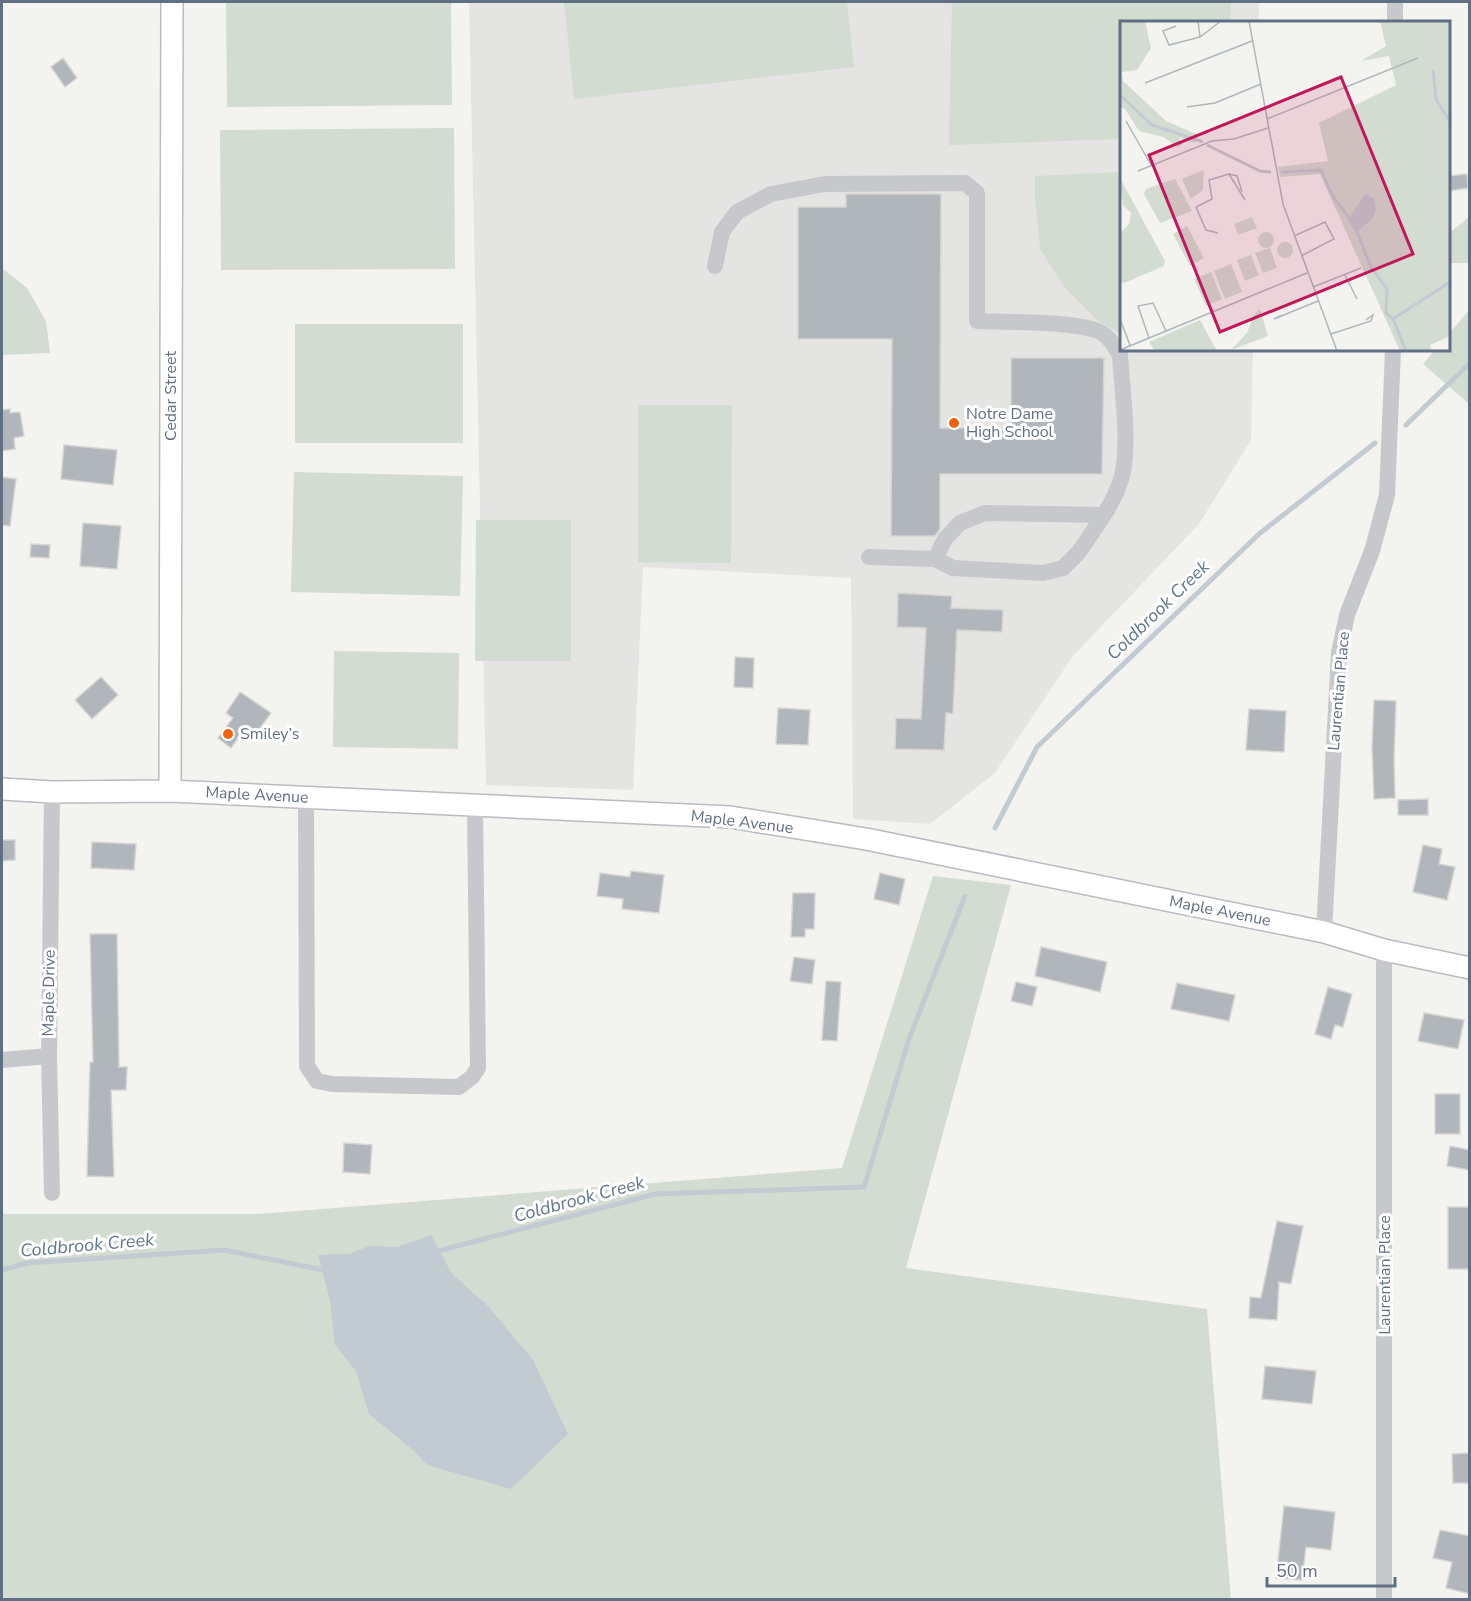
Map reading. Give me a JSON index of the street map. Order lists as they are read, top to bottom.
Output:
{
  "streets": {
    "main road": ["Cedar Street", "Maple Avenue"],
    "street": ["Laurentian Place", "Maple Drive"]
  },
  "crossings": [
    ["Cedar Street", "Maple Avenue"],
    ["Laurentian Place", "Maple Avenue"],
    ["Maple Avenue", "Maple Drive"]
  ],
  "water": ["Coldbrook Creek"],
  "places": ["Notre Dame High School", "Smiley’s"],
  "scale_bar": "50 m"
}
